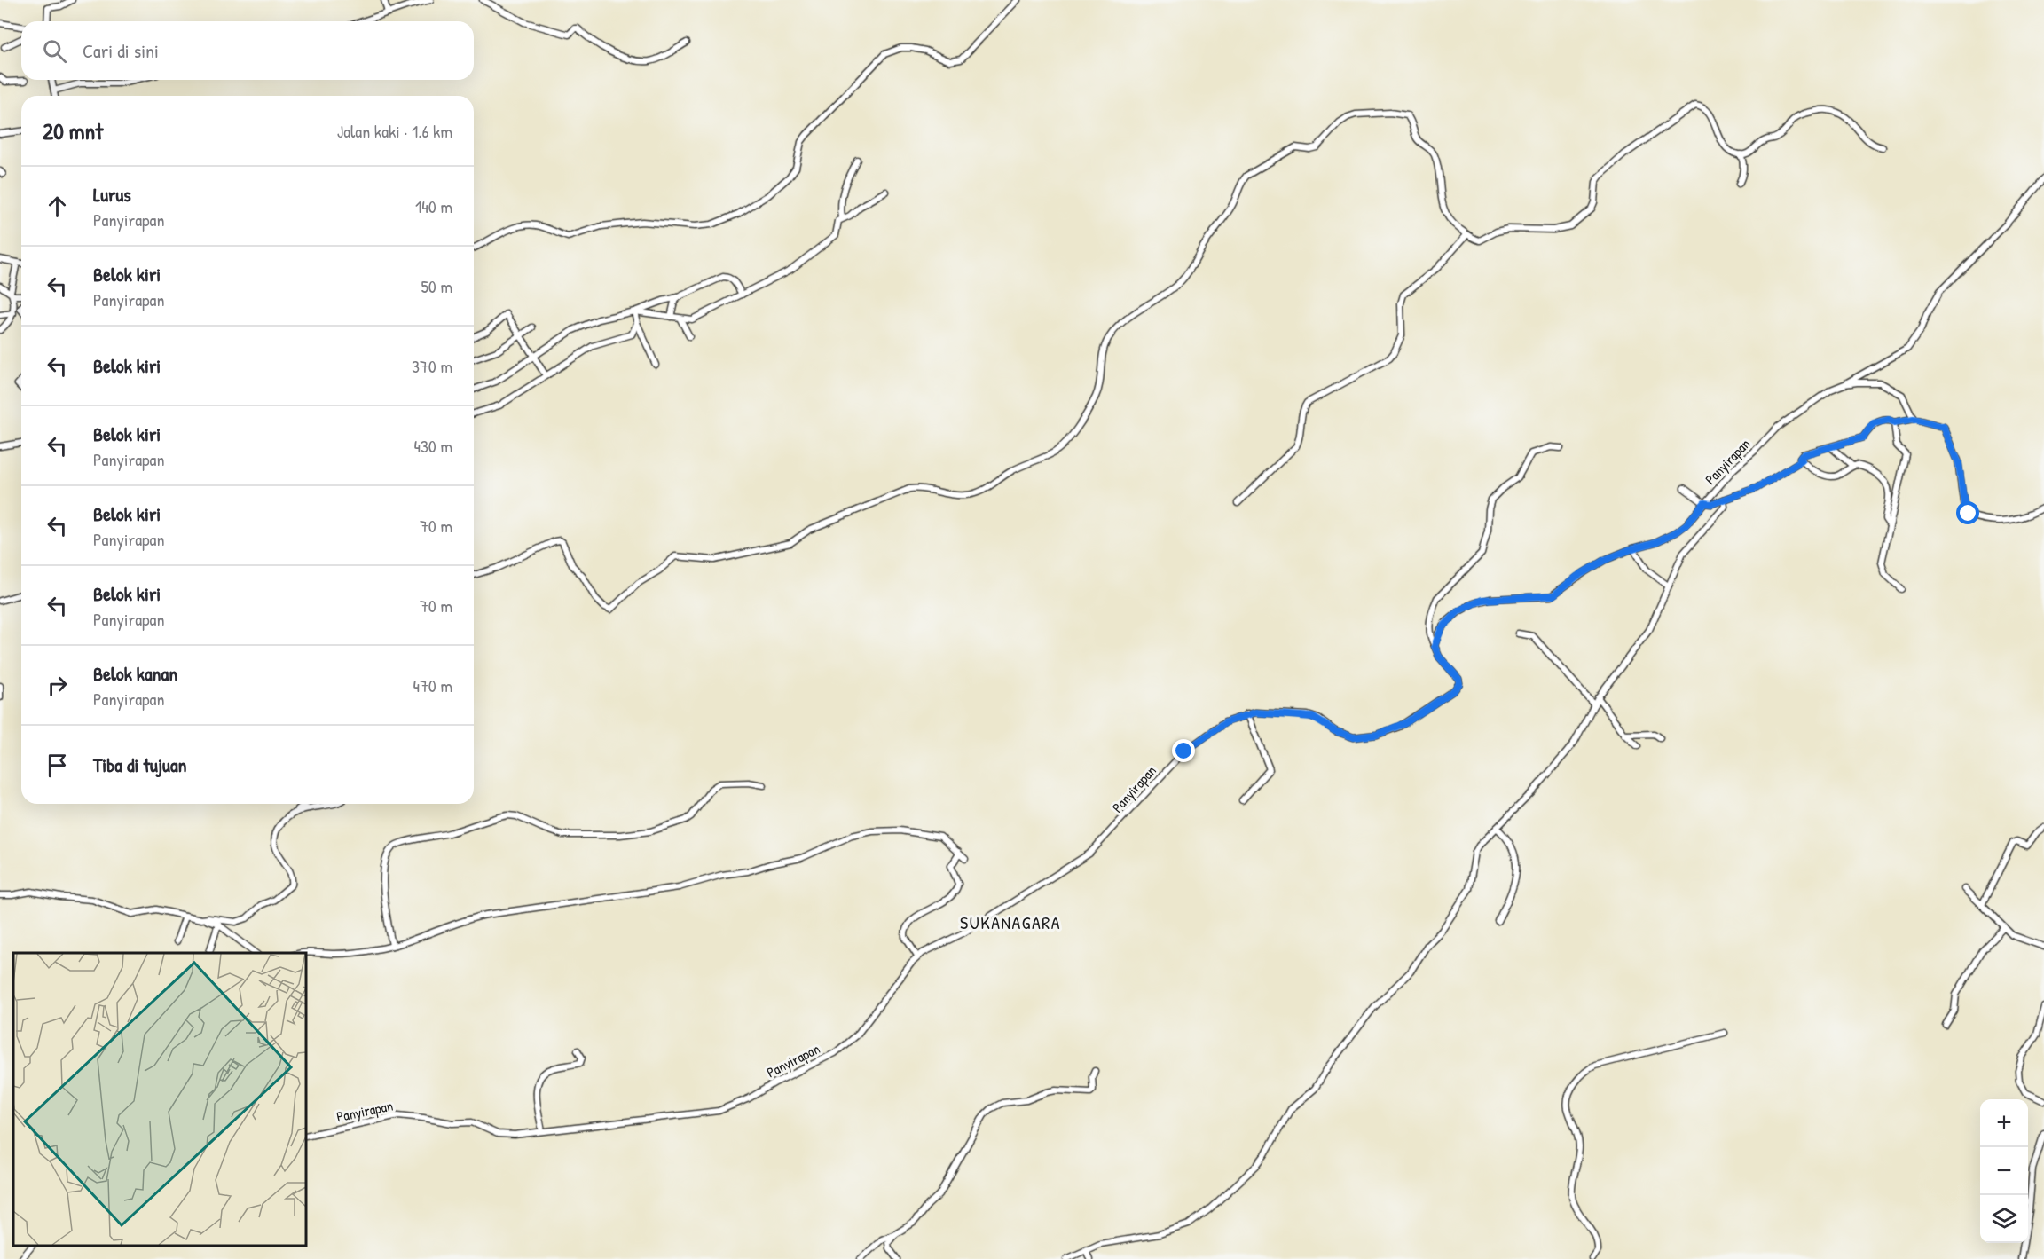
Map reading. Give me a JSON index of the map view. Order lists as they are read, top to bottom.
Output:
{
  "streets": {
    "street": ["Panyirapan"]
  },
  "districts": ["SUKANAGARA"],
  "page": {
    "search": "Cari di sini",
    "heading": ["20 mnt", "Jalan kaki · 1.6 km"],
    "list": [
      ["Lurus", "Panyirapan", "140 m"],
      ["Belok kiri", "Panyirapan", "50 m"],
      ["Belok kiri", "370 m"],
      ["Belok kiri", "Panyirapan", "430 m"],
      ["Belok kiri", "Panyirapan", "70 m"],
      ["Belok kiri", "Panyirapan", "70 m"],
      ["Belok kanan", "Panyirapan", "470 m"],
      "Tiba di tujuan"
    ],
    "map_buttons": ["+", "−"]
  }
}
